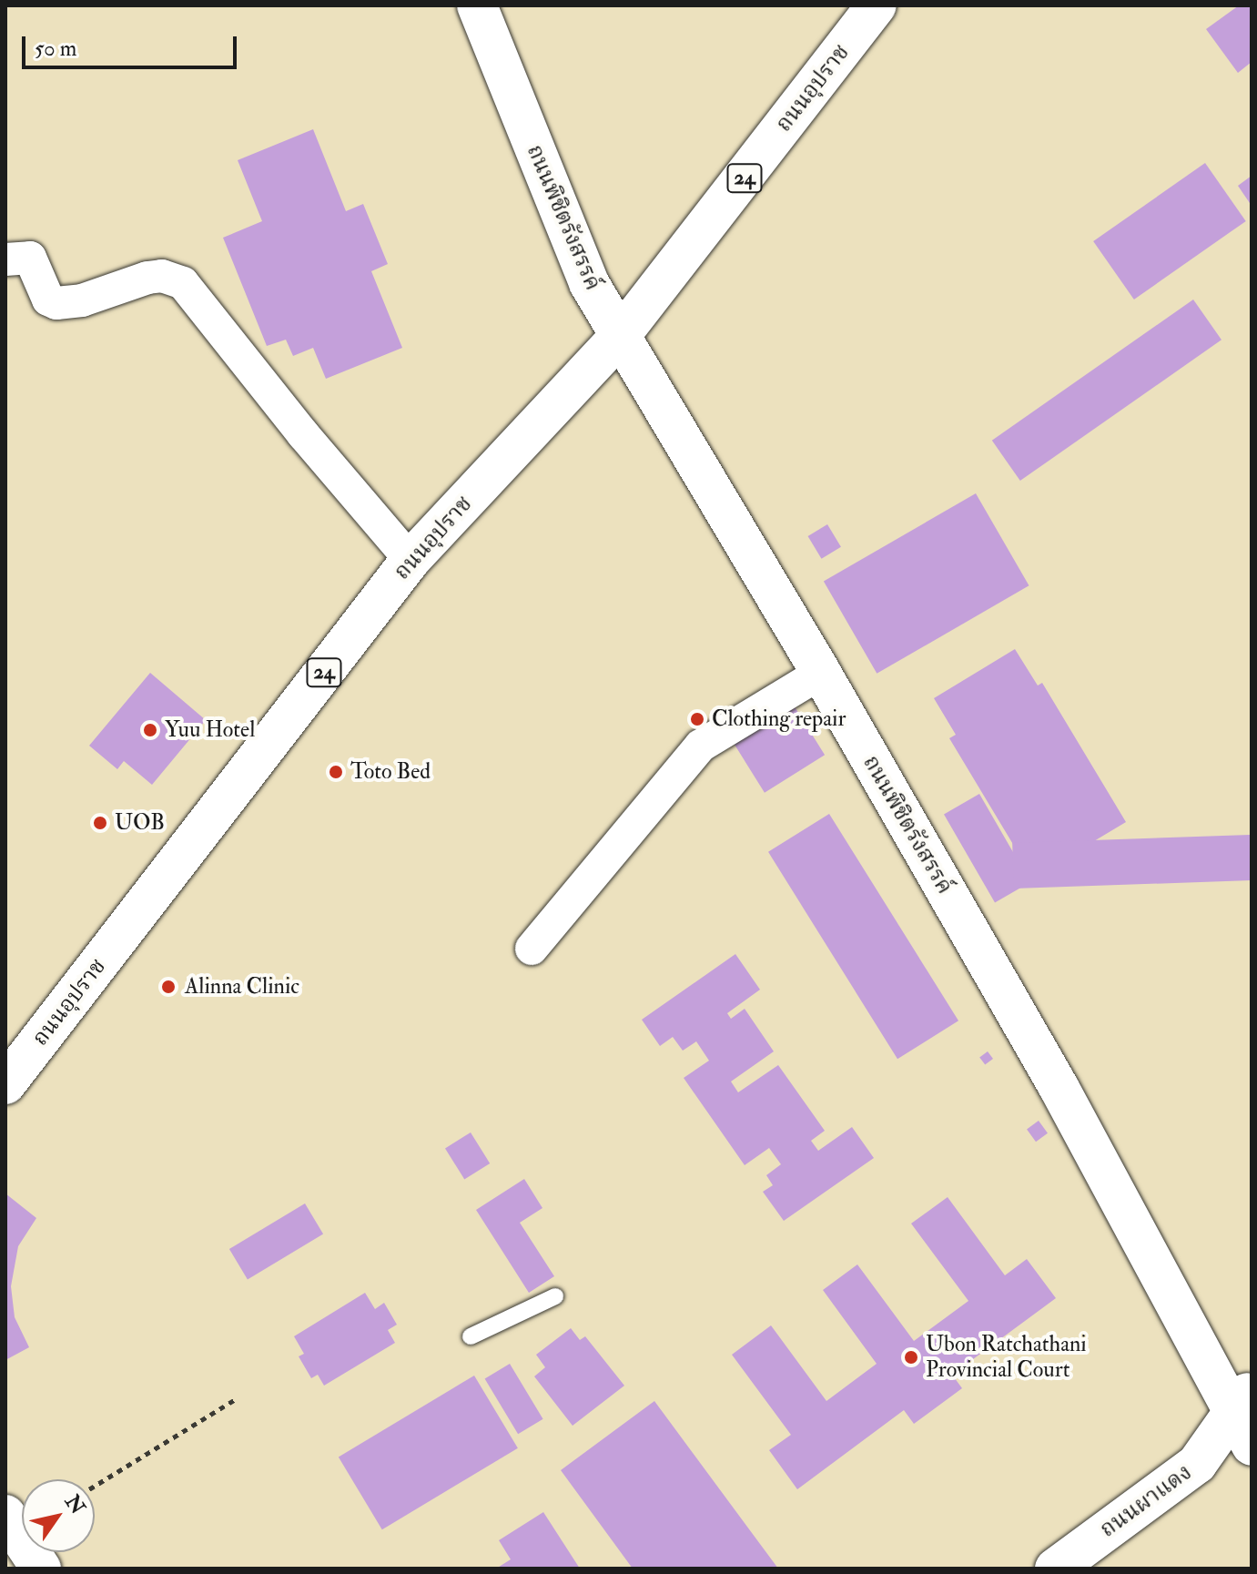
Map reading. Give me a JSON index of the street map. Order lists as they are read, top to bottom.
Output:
{
  "streets": {
    "street": [
      "ถนนอุปราช",
      "24",
      "ถนนพิชิตรังสรรค์",
      "ถนนผาแดง"
    ]
  },
  "crossings": [
    ["ถนนอุปราช", "ถนนพิชิตรังสรรค์"],
    ["ถนนพิชิตรังสรรค์", "ถนนผาแดง"]
  ],
  "places": [
    "Clothing repair",
    "Yuu Hotel",
    "Toto Bed",
    "UOB",
    "Alinna Clinic",
    "Ubon Ratchathani Provincial Court"
  ],
  "scale_bar": "50 m",
  "north": "top right"
}
